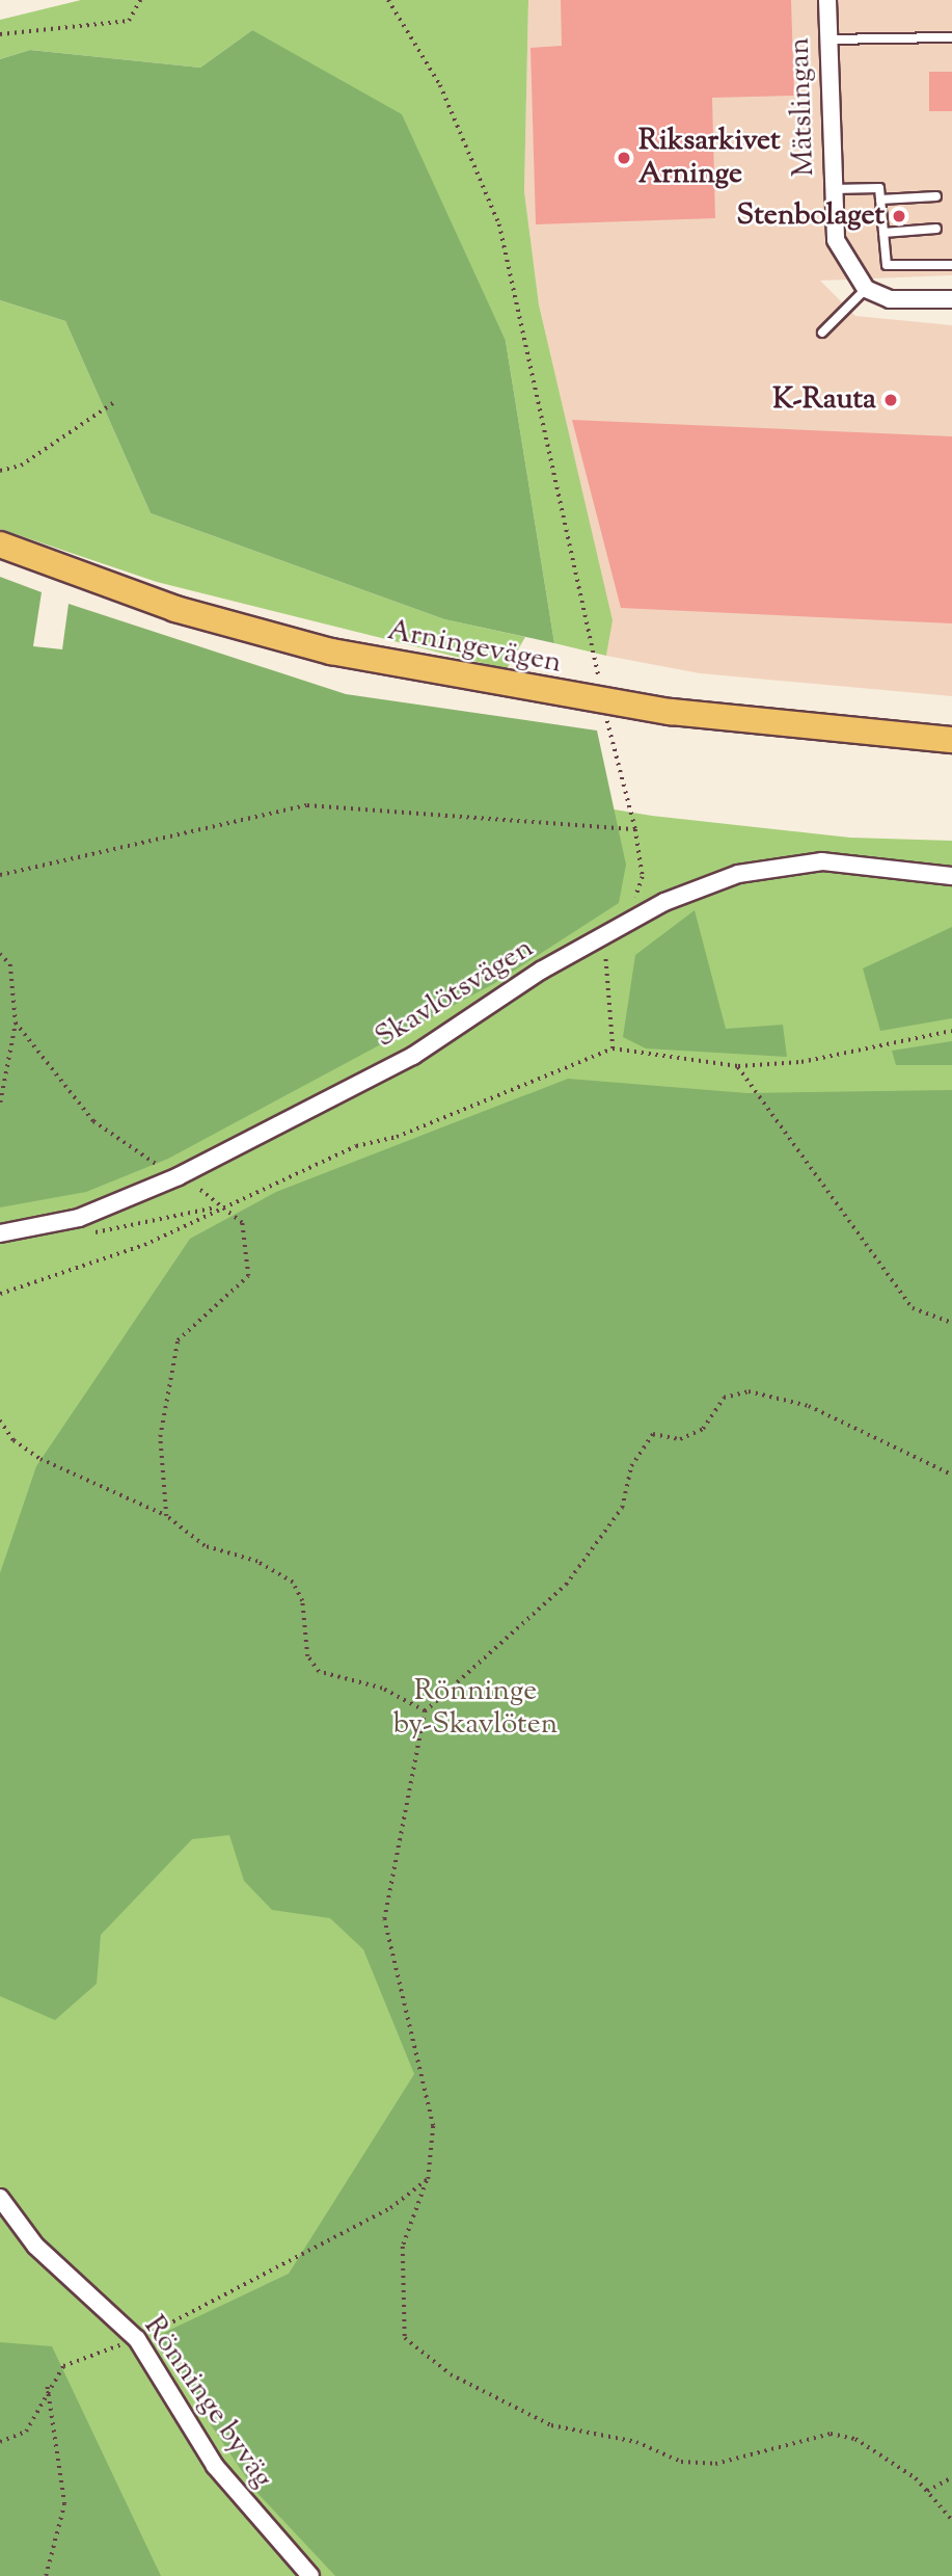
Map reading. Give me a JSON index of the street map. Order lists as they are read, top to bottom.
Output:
{
  "streets": {
    "main road": ["Arningevägen"],
    "street": ["Mätslingan", "Skavlötsvägen", "Rönninge byväg"]
  },
  "parks": ["Rönninge by-Skavlöten"],
  "places": ["Riksarkivet Arninge", "Stenbolaget", "K-Rauta"]
}
